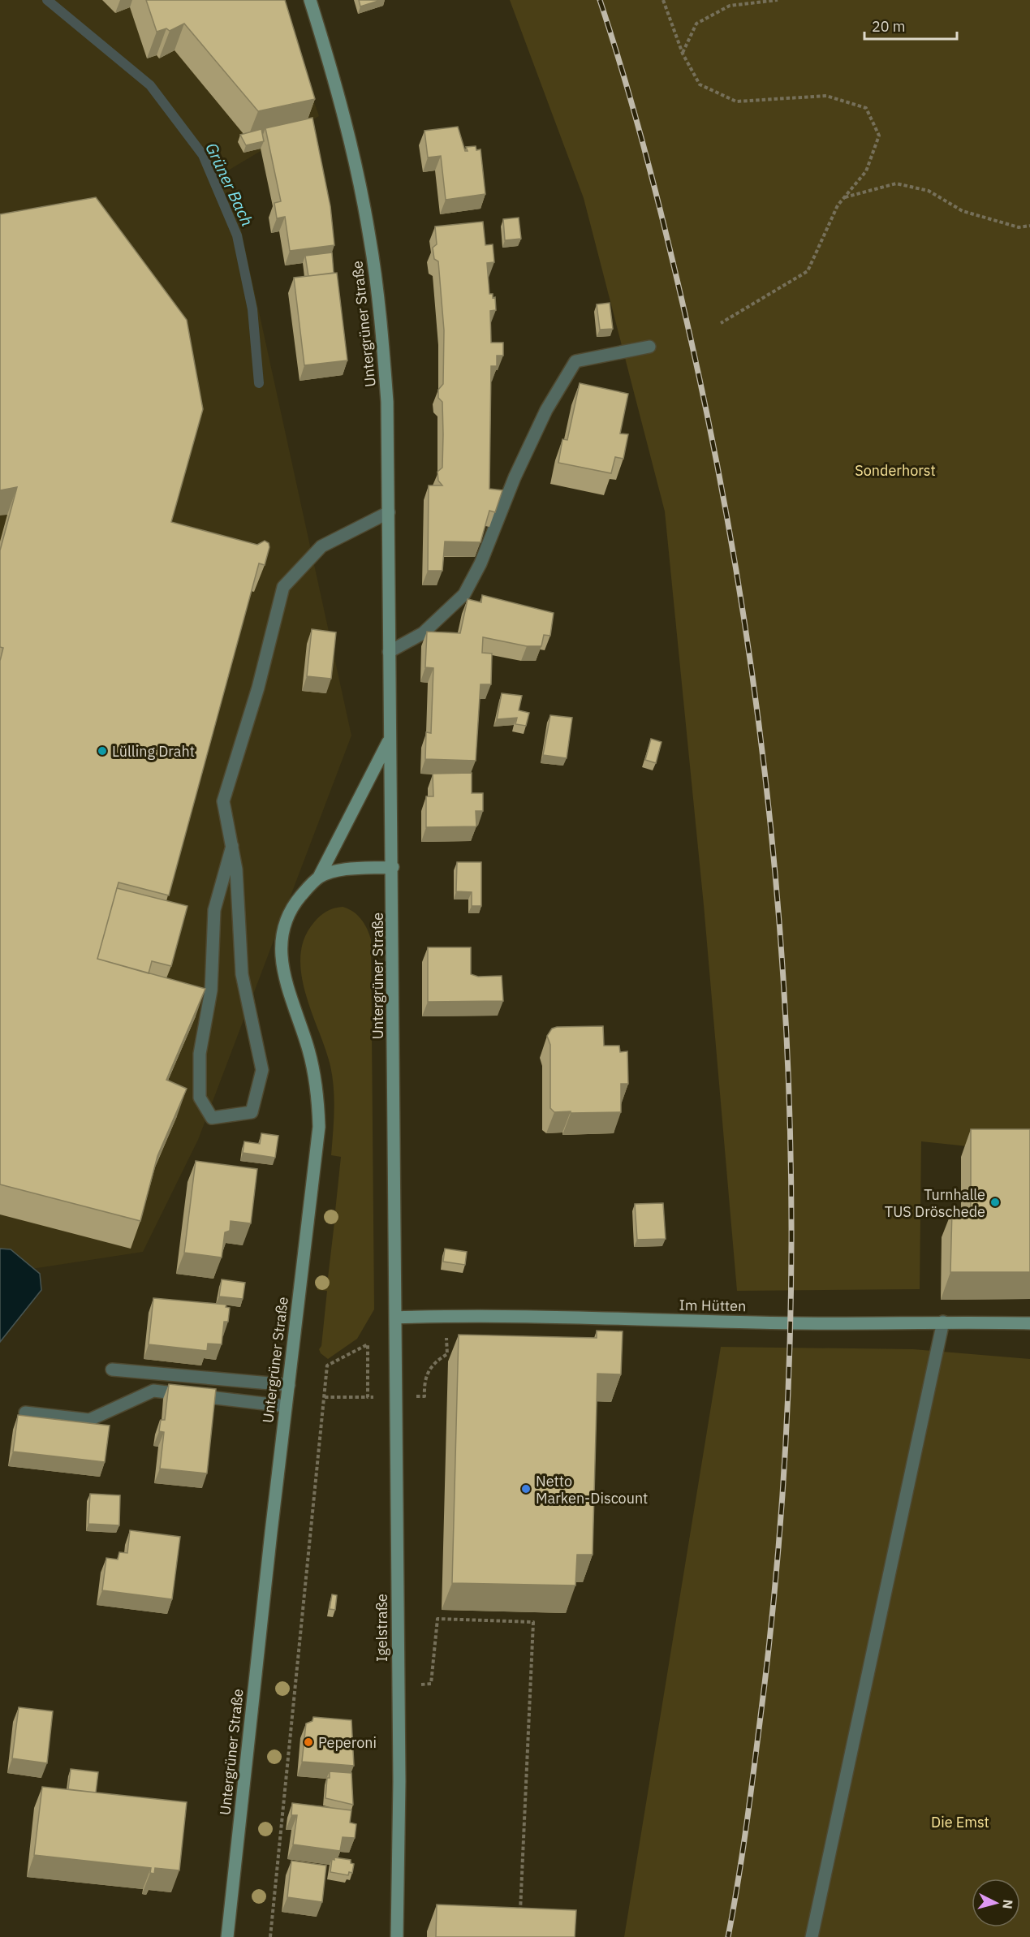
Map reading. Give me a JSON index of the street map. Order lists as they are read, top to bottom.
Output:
{
  "streets": {
    "main road": ["Untergrüner Straße", "Im Hütten", "Igelstraße"]
  },
  "crossings": [
    ["Untergrüner Straße", "Im Hütten"],
    ["Untergrüner Straße", "Igelstraße"],
    ["Im Hütten", "Igelstraße"]
  ],
  "water": ["Grüner Bach"],
  "parks": ["Sonderhorst", "Die Emst"],
  "places": [
    "Lülling Draht",
    "Turnhalle TUS Dröschede",
    "Netto Marken-Discount",
    "Peperoni"
  ],
  "scale_bar": "20 m",
  "north": "right"
}
